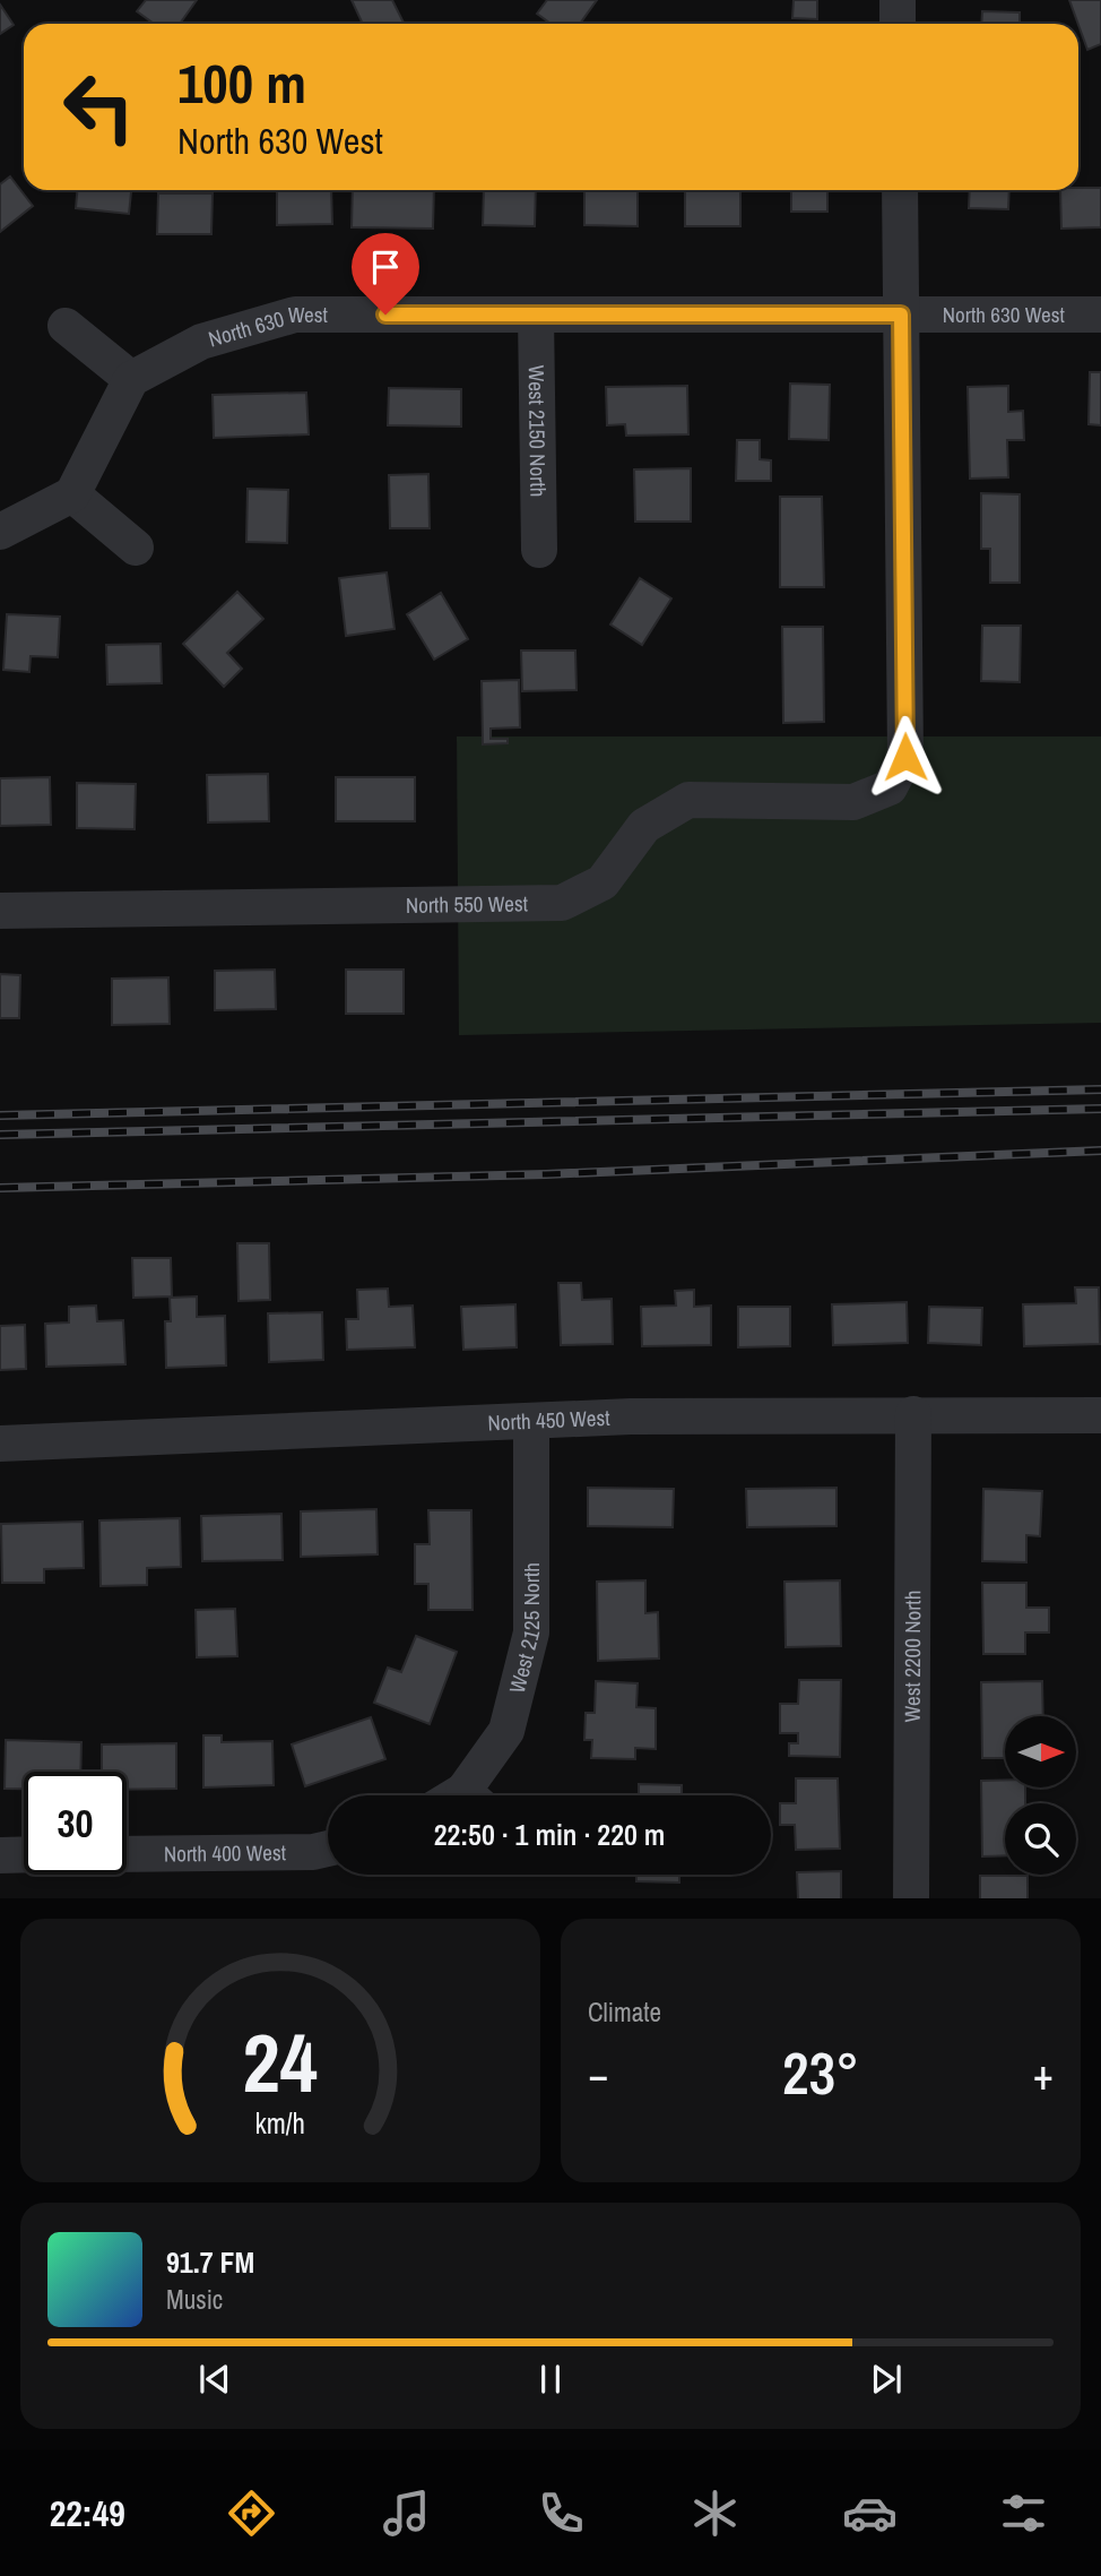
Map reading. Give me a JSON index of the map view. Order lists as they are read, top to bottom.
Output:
{
  "streets": {
    "street": [
      "North 630 West",
      "West 2150 North",
      "North 550 West",
      "North 450 West",
      "West 2125 North",
      "West 2200 North",
      "North 400 West"
    ]
  },
  "crossings": [
    ["North 630 West", "West 2150 North"],
    ["North 630 West", "North 550 West"],
    ["North 450 West", "West 2125 North"],
    ["North 450 West", "West 2200 North"]
  ],
  "north": "right",
  "page": {
    "turn": ["100 m", "North 630 West"],
    "limit": "30",
    "trip": "22:50 · 1 min · 220 m",
    "tile": "Climate",
    "heat": ["−", "23°", "+"],
    "song": ["91.7 FM", "Music"],
    "tabs": "22:49",
    "gauge": ["24", "km/h"]
  }
}
